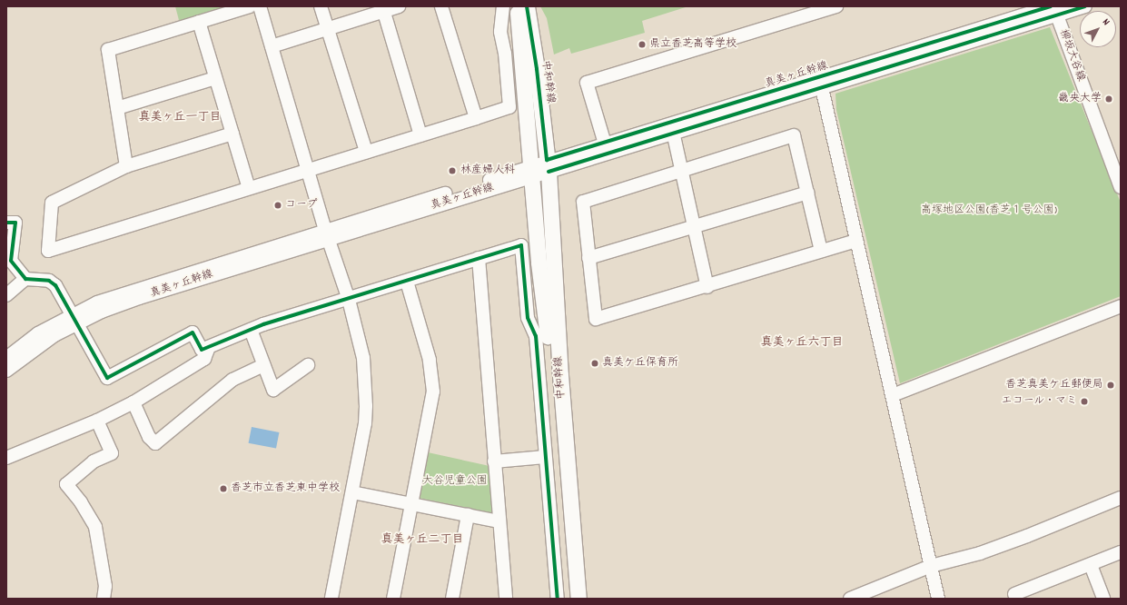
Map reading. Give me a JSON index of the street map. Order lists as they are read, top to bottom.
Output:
{
  "streets": {
    "main road": ["中和幹線"],
    "street": ["柳坂大谷線", "真美ヶ丘幹線"]
  },
  "crossings": [
    ["柳坂大谷線", "真美ヶ丘幹線"],
    ["真美ヶ丘幹線", "中和幹線"]
  ],
  "districts": ["真美ヶ丘一丁目", "真美ヶ丘六丁目", "真美ヶ丘二丁目"],
  "parks": ["高塚地区公園(香芝１号公園)", "大谷児童公園"],
  "places": [
    "県立香芝高等学校",
    "畿央大学",
    "林産婦人科",
    "コープ",
    "真美ケ丘保育所",
    "香芝真美ケ丘郵便局",
    "エコール・マミ",
    "香芝市立香芝東中学校"
  ],
  "north": "top right"
}
